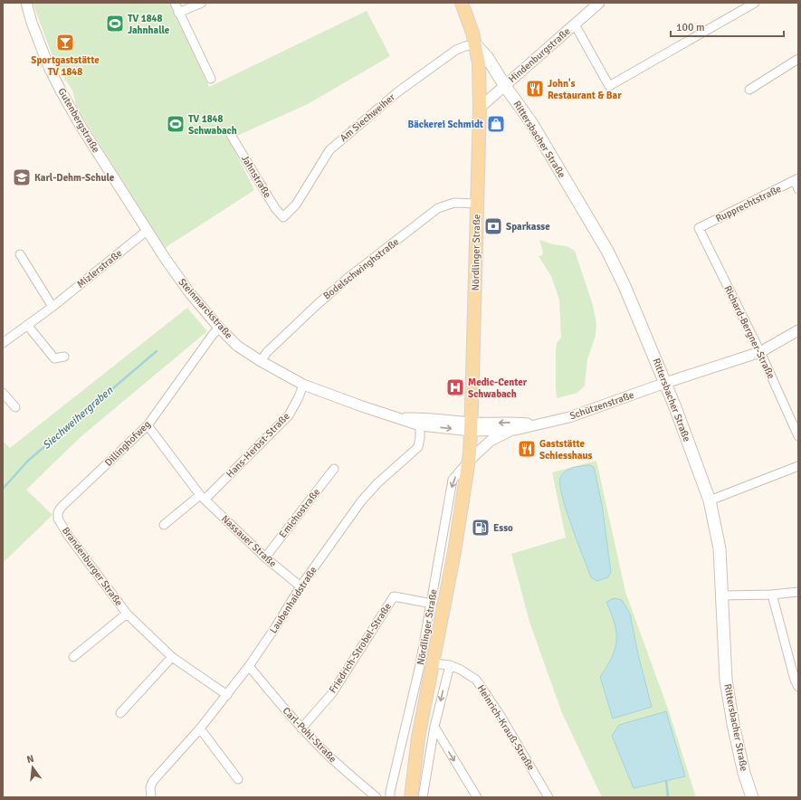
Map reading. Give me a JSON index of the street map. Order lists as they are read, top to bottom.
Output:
{
  "streets": {
    "main road": ["Rittersbacher Straße", "Nördlinger Straße"],
    "street": [
      "Hindenburgstraße",
      "Am Siechweiher",
      "Gutenbergstraße",
      "Jahnstraße",
      "Rupprechtstraße",
      "Mizlerstraße",
      "Bodelschwinghstraße",
      "Steinmarckstraße",
      "Richard-Bergner-Straße",
      "Schützenstraße",
      "Dillinghofweg",
      "Hans-Herbst-Straße",
      "Emichostraße",
      "Nassauer Straße",
      "Brandenburger Straße",
      "Laubenhaidstraße",
      "Friedrich-Strobel-Straße",
      "Heinrich-Krauß-Straße",
      "Carl-Pohl-Straße"
    ]
  },
  "crossings": [
    ["Hindenburgstraße", "Rittersbacher Straße"],
    ["Hindenburgstraße", "Nördlinger Straße"],
    ["Am Siechweiher", "Rittersbacher Straße"],
    ["Am Siechweiher", "Jahnstraße"],
    ["Am Siechweiher", "Nördlinger Straße"],
    ["Gutenbergstraße", "Mizlerstraße"],
    ["Gutenbergstraße", "Steinmarckstraße"],
    ["Rittersbacher Straße", "Nördlinger Straße"],
    ["Rittersbacher Straße", "Schützenstraße"],
    ["Rupprechtstraße", "Richard-Bergner-Straße"],
    ["Nördlinger Straße", "Bodelschwinghstraße"],
    ["Nördlinger Straße", "Steinmarckstraße"],
    ["Nördlinger Straße", "Schützenstraße"],
    ["Nördlinger Straße", "Friedrich-Strobel-Straße"],
    ["Nördlinger Straße", "Heinrich-Krauß-Straße"],
    ["Mizlerstraße", "Steinmarckstraße"],
    ["Bodelschwinghstraße", "Steinmarckstraße"],
    ["Steinmarckstraße", "Schützenstraße"],
    ["Steinmarckstraße", "Dillinghofweg"],
    ["Steinmarckstraße", "Hans-Herbst-Straße"],
    ["Steinmarckstraße", "Laubenhaidstraße"],
    ["Richard-Bergner-Straße", "Schützenstraße"],
    ["Dillinghofweg", "Nassauer Straße"],
    ["Dillinghofweg", "Brandenburger Straße"],
    ["Hans-Herbst-Straße", "Nassauer Straße"],
    ["Emichostraße", "Nassauer Straße"],
    ["Nassauer Straße", "Laubenhaidstraße"],
    ["Brandenburger Straße", "Laubenhaidstraße"],
    ["Laubenhaidstraße", "Carl-Pohl-Straße"],
    ["Friedrich-Strobel-Straße", "Carl-Pohl-Straße"]
  ],
  "water": ["Siechweihergraben"],
  "places": {
    "sports": ["TV 1848 Jahnhalle", "TV 1848 Schwabach"],
    "bar": ["Sportgaststätte TV 1848"],
    "restaurant": ["John's Restaurant & Bar", "Gaststätte Schiesshaus"],
    "shop": ["Bäckerei Schmidt"],
    "school or university": ["Karl-Dehm-Schule"],
    "bank": ["Sparkasse"],
    "hospital": ["Medic-Center Schwabach"],
    "fuel station": ["Esso"]
  },
  "scale_bar": "100 m",
  "north": "top"
}
